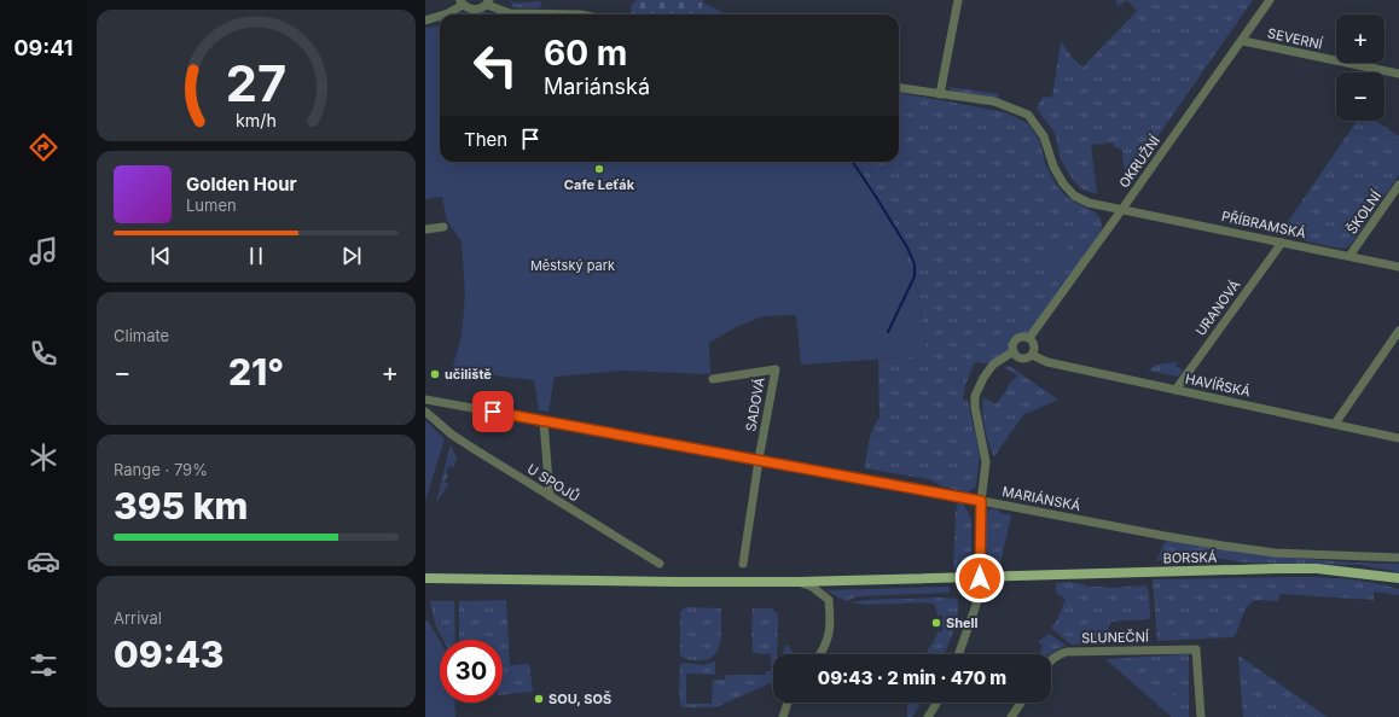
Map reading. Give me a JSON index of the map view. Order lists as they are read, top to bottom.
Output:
{
  "streets": {
    "main road": ["BORSKÁ"],
    "street": [
      "SEVERNÍ",
      "OKRUŽNÍ",
      "ŠKOLNÍ",
      "PŘÍBRAMSKÁ",
      "URANOVÁ",
      "HAVÍŘSKÁ",
      "SADOVÁ",
      "U SPOJŮ",
      "MARIÁNSKÁ",
      "SLUNEČNÍ"
    ]
  },
  "crossings": [
    ["SEVERNÍ", "OKRUŽNÍ"],
    ["OKRUŽNÍ", "PŘÍBRAMSKÁ"],
    ["OKRUŽNÍ", "HAVÍŘSKÁ"],
    ["OKRUŽNÍ", "MARIÁNSKÁ"],
    ["OKRUŽNÍ", "BORSKÁ"],
    ["ŠKOLNÍ", "PŘÍBRAMSKÁ"],
    ["PŘÍBRAMSKÁ", "URANOVÁ"],
    ["URANOVÁ", "HAVÍŘSKÁ"],
    ["SADOVÁ", "MARIÁNSKÁ"]
  ],
  "parks": ["Městský park"],
  "places": [
    "Cafe Leťák",
    "učiliště",
    "Shell",
    "SOU, SOŠ"
  ],
  "page": {
    "tabs": "09:41",
    "map_buttons": ["+", "−"],
    "turn": ["60 m", "Mariánská"],
    "then": "Then",
    "song": ["Golden Hour", "Lumen"],
    "tile": [
      "Climate",
      ["Range · 79%", "395 km"],
      ["Arrival", "09:43"]
    ],
    "heat": ["−", "21°", "+"],
    "limit": "30",
    "trip": "09:43 · 2 min · 470 m",
    "gauge": ["27", "km/h"]
  }
}
